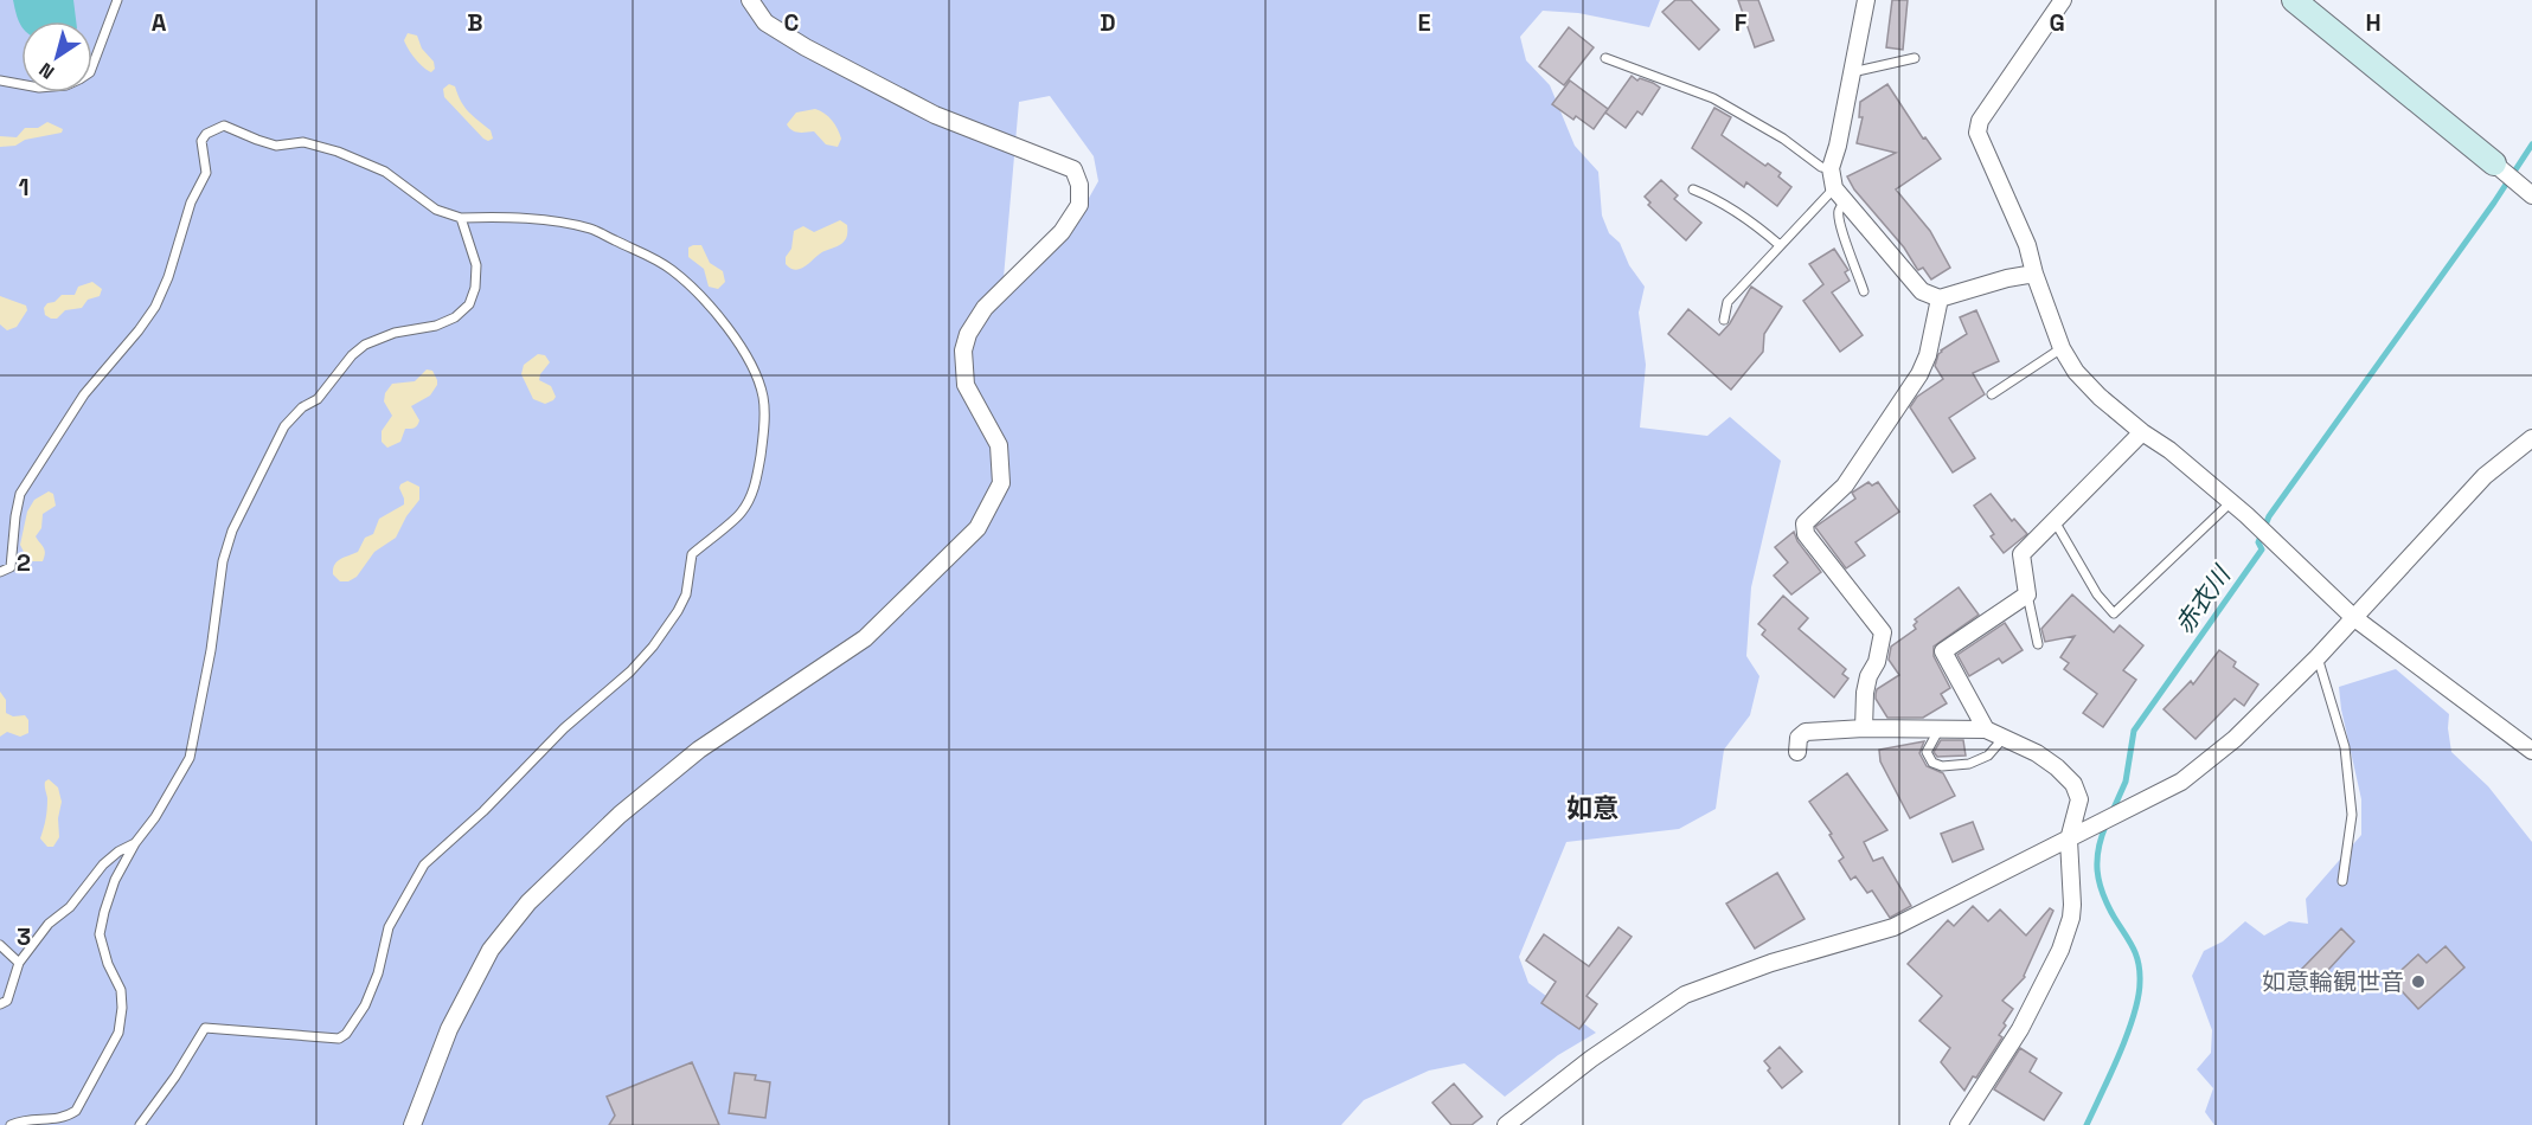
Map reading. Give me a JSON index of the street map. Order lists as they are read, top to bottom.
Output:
{
  "districts": ["如意"],
  "water": ["赤衣川"],
  "places": ["如意輪観世音"],
  "north": "bottom left",
  "grid": {
    "columns": [
      "A",
      "B",
      "C",
      "D",
      "E",
      "F",
      "G",
      "H"
    ],
    "rows": ["1", "2", "3"]
  }
}
